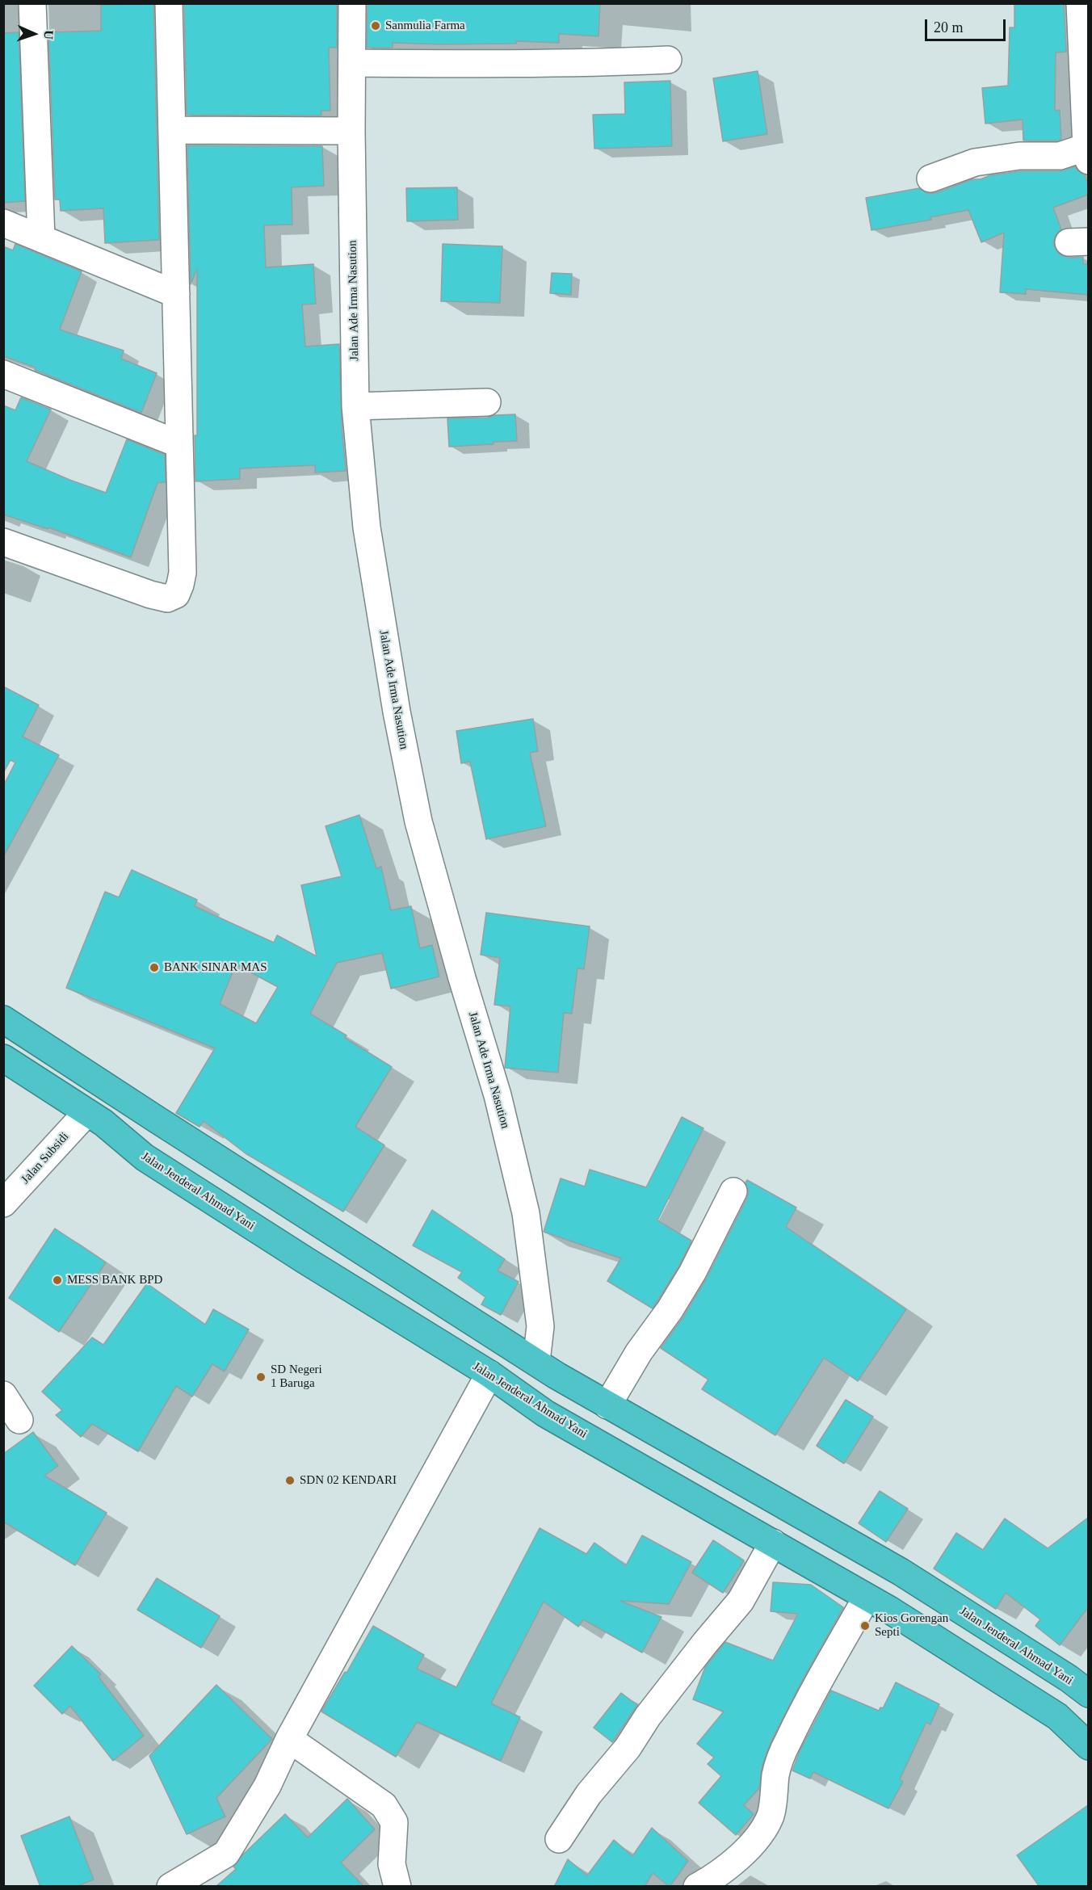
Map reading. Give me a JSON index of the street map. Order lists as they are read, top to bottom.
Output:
{
  "streets": {
    "highway": ["Jalan Jenderal Ahmad Yani"],
    "street": ["Jalan Ade Irma Nasution", "Jalan Subsidi"]
  },
  "crossings": [
    ["Jalan Ade Irma Nasution", "Jalan Jenderal Ahmad Yani"],
    ["Jalan Subsidi", "Jalan Jenderal Ahmad Yani"]
  ],
  "places": [
    "Sanmulia Farma",
    "BANK SINAR MAS",
    "MESS BANK BPD",
    "SD Negeri 1 Baruga",
    "SDN 02 KENDARI",
    "Kios Gorengan Septi"
  ],
  "scale_bar": "20 m",
  "north": "right"
}
